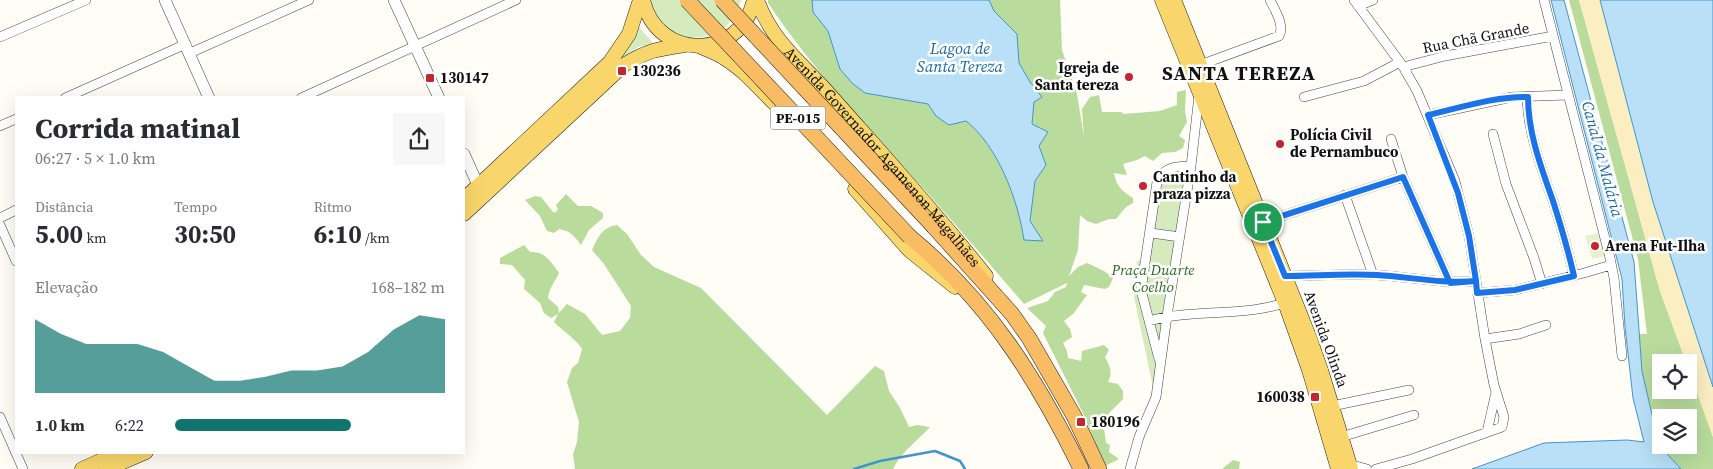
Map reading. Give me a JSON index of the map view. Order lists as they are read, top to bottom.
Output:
{
  "streets": {
    "highway": ["PE-015", "Avenida Governador Agamenon Magalhães"],
    "main road": ["Avenida Olinda"],
    "street": ["Rua Chã Grande"]
  },
  "districts": ["SANTA TEREZA"],
  "water": ["Lagoa de Santa Tereza", "Canal da Malária"],
  "parks": ["Praça Duarte Coelho"],
  "places": {
    "transit": [
      "130236",
      "130147",
      "160038",
      "180196"
    ],
    "other": [
      "Igreja de Santa tereza",
      "Polícia Civil de Pernambuco",
      "Cantinho da praza pizza",
      "Arena Fut-Ilha"
    ]
  },
  "page": {
    "heading": ["Corrida matinal", "06:27 · 5 × 1.0 km"],
    "stats": [
      ["Distância", "5.00 km"],
      ["Tempo", "30:50"],
      ["Ritmo", "6:10 /km"]
    ],
    "chart": ["Elevação", "168–182 m"],
    "list": [
      {
        "name": "1.0 km",
        "note": "6:22"
      }
    ]
  }
}
